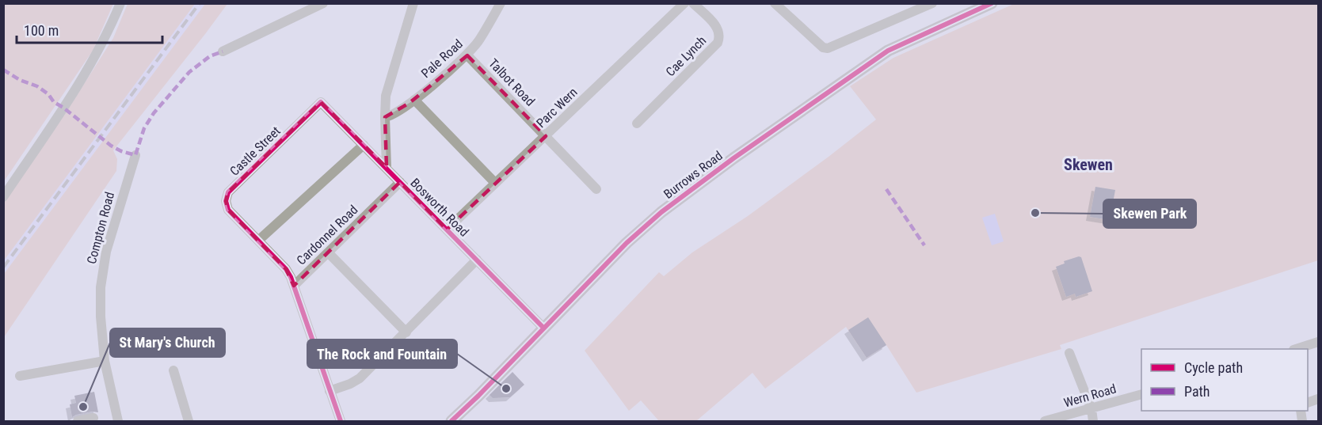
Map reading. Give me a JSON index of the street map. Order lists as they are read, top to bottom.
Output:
{
  "streets": {
    "main road": ["Burrows Road"],
    "street": [
      "Cae Lynch",
      "Pale Road",
      "Talbot Road",
      "Parc Wern",
      "Castle Street",
      "Bosworth Road",
      "Compton Road",
      "Cardonnel Road",
      "Wern Road"
    ]
  },
  "crossings": [
    ["Pale Road", "Talbot Road"],
    ["Talbot Road", "Parc Wern"],
    ["Parc Wern", "Bosworth Road"],
    ["Castle Street", "Bosworth Road"],
    ["Castle Street", "Cardonnel Road"],
    ["Burrows Road", "Bosworth Road"],
    ["Bosworth Road", "Cardonnel Road"]
  ],
  "districts": ["Skewen"],
  "places": ["Skewen Park", "The Rock and Fountain", "St Mary's Church"],
  "legend": ["Cycle path", "Path"],
  "scale_bar": "100 m"
}
